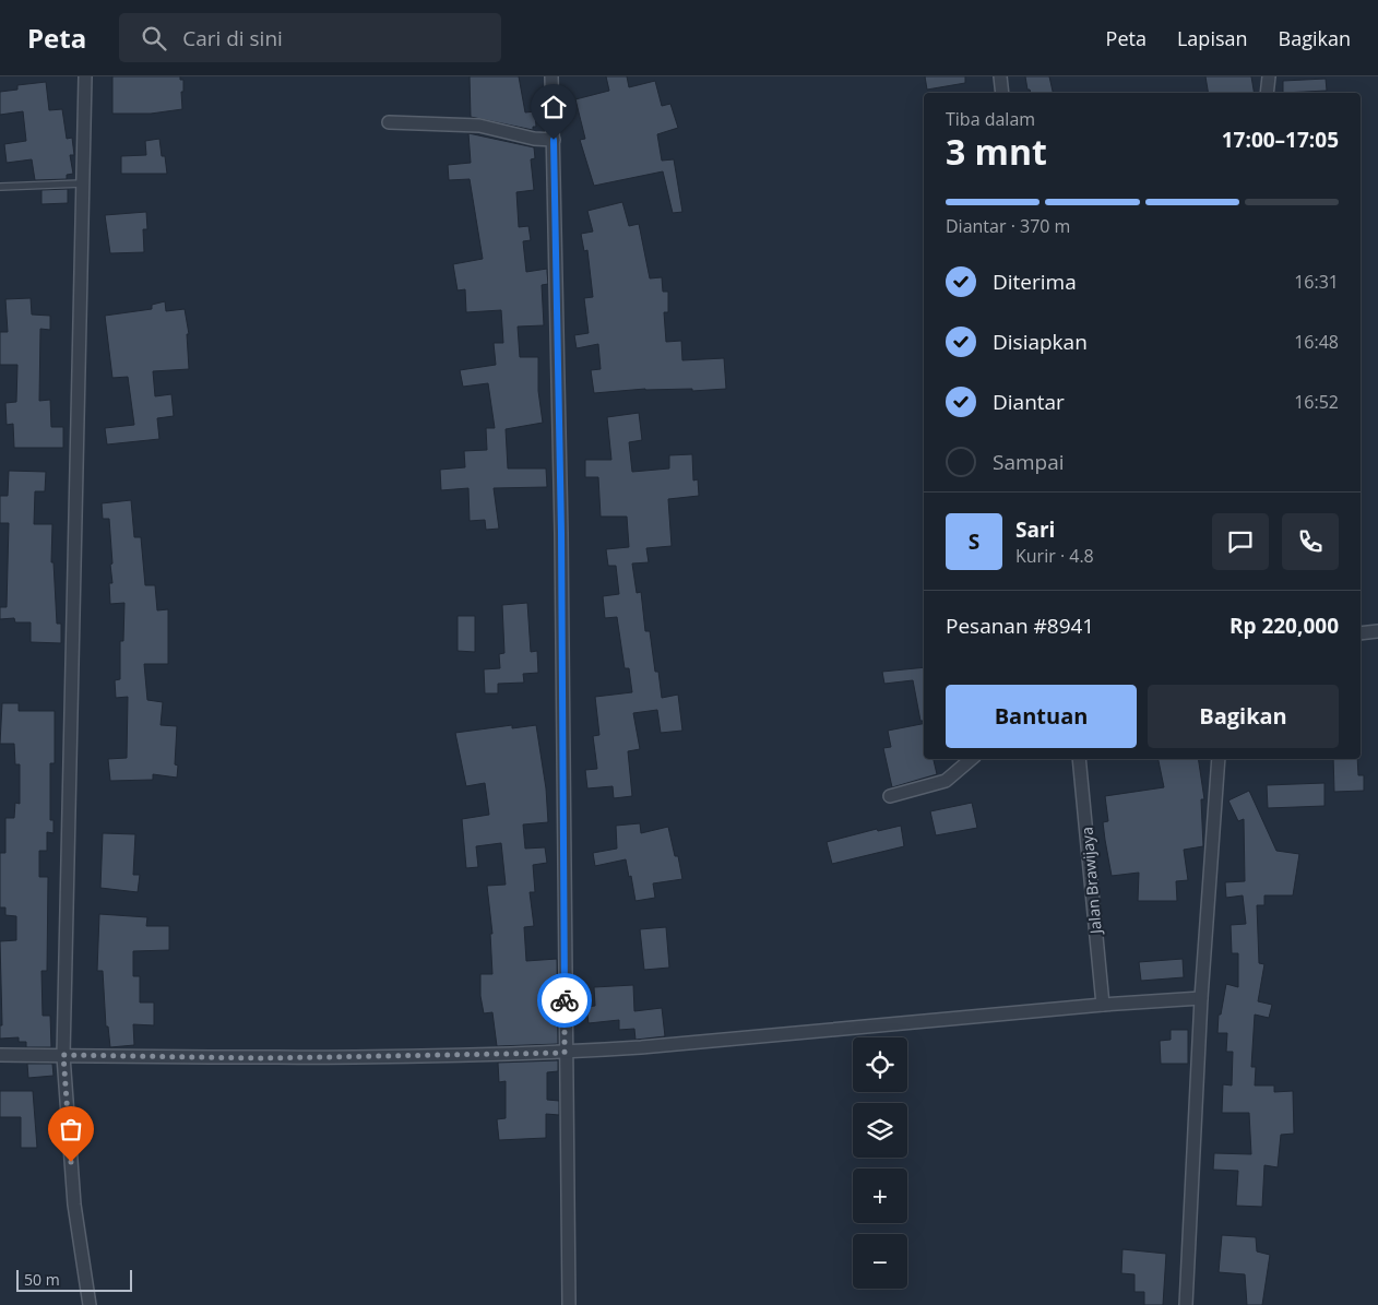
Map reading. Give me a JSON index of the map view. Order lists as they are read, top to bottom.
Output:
{
  "streets": {
    "street": ["Jalan Brawijaya"]
  },
  "scale_bar": "50 m",
  "page": {
    "header": "Peta",
    "search": "Cari di sini",
    "nav": ["Peta", "Lapisan", "Bagikan"],
    "heading": ["3 mnt", "Tiba dalam", "17:00–17:05"],
    "panel": [
      "Sari",
      "Kurir · 4.8",
      "Pesanan #8941",
      "Rp 220,000"
    ],
    "bar": "Diantar · 370 m",
    "list": [
      ["Diterima", "16:31"],
      ["Disiapkan", "16:48"],
      ["Diantar", "16:52"],
      "Sampai"
    ],
    "round": "S",
    "buttons": ["Bantuan", "Bagikan"],
    "map_buttons": ["+", "−"],
    "scale": "50 m"
  }
}
